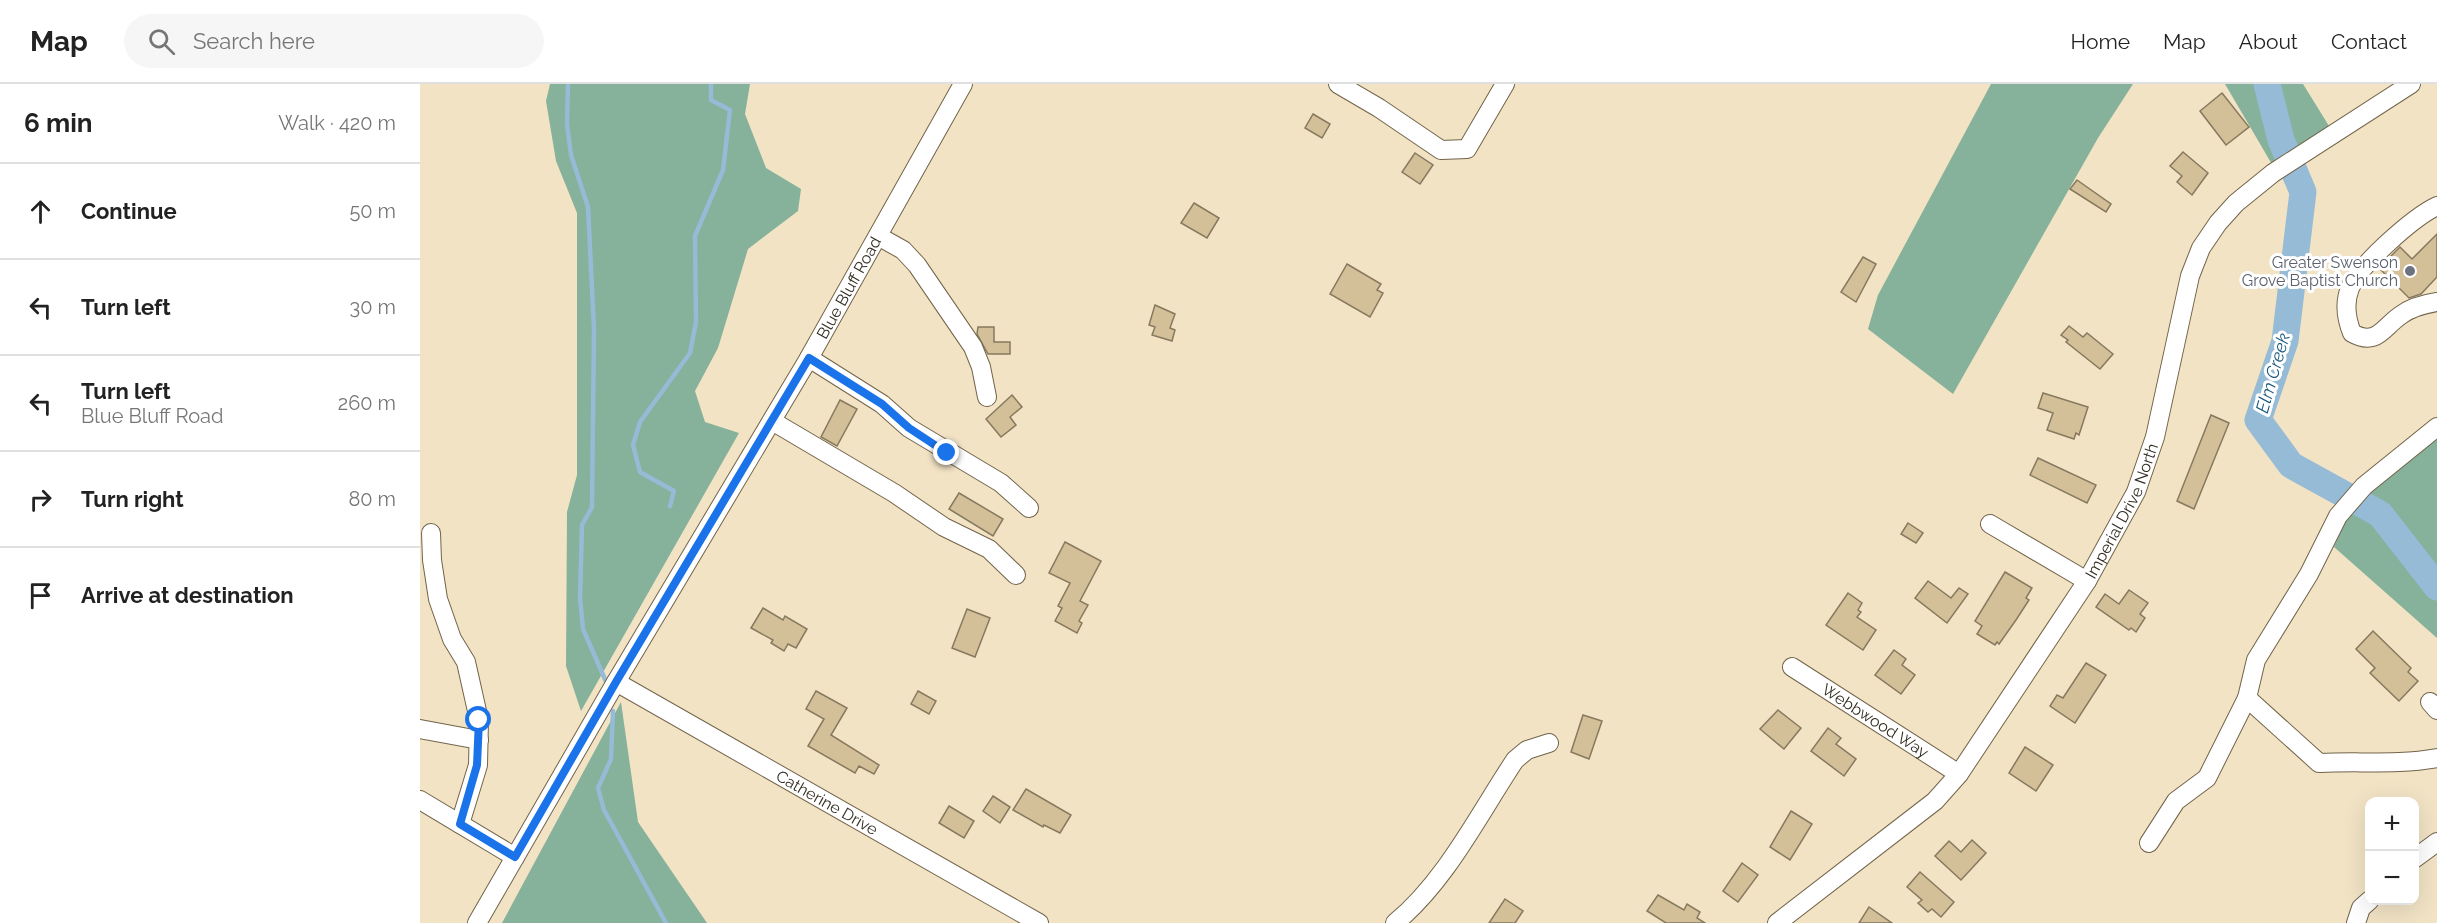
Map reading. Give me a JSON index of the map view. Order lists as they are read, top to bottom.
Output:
{
  "streets": {
    "street": [
      "Blue Bluff Road",
      "Imperial Drive North",
      "Webbwood Way",
      "Catherine Drive"
    ]
  },
  "crossings": [
    ["Blue Bluff Road", "Catherine Drive"],
    ["Imperial Drive North", "Webbwood Way"]
  ],
  "water": ["Elm Creek"],
  "places": ["Greater Swenson Grove Baptist Church"],
  "page": {
    "header": "Map",
    "search": "Search here",
    "nav": [
      "Home",
      "Map",
      "About",
      "Contact"
    ],
    "heading": ["6 min", "Walk · 420 m"],
    "list": [
      ["Continue", "50 m"],
      ["Turn left", "30 m"],
      ["Turn left", "Blue Bluff Road", "260 m"],
      ["Turn right", "80 m"],
      "Arrive at destination"
    ],
    "map_buttons": ["+", "−"]
  }
}
